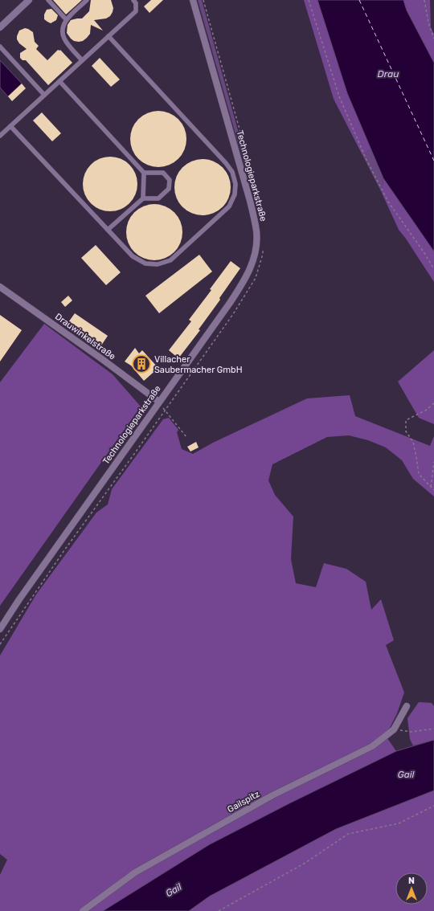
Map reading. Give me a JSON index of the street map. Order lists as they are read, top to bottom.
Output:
{
  "streets": {
    "street": ["Technologieparkstraße", "Drauwinkelstraße", "Gailspitz"]
  },
  "crossings": [
    ["Technologieparkstraße", "Drauwinkelstraße"]
  ],
  "water": ["Drau", "Gail"],
  "places": {
    "building": ["Villacher Saubermacher GmbH"]
  },
  "north": "top"
}
